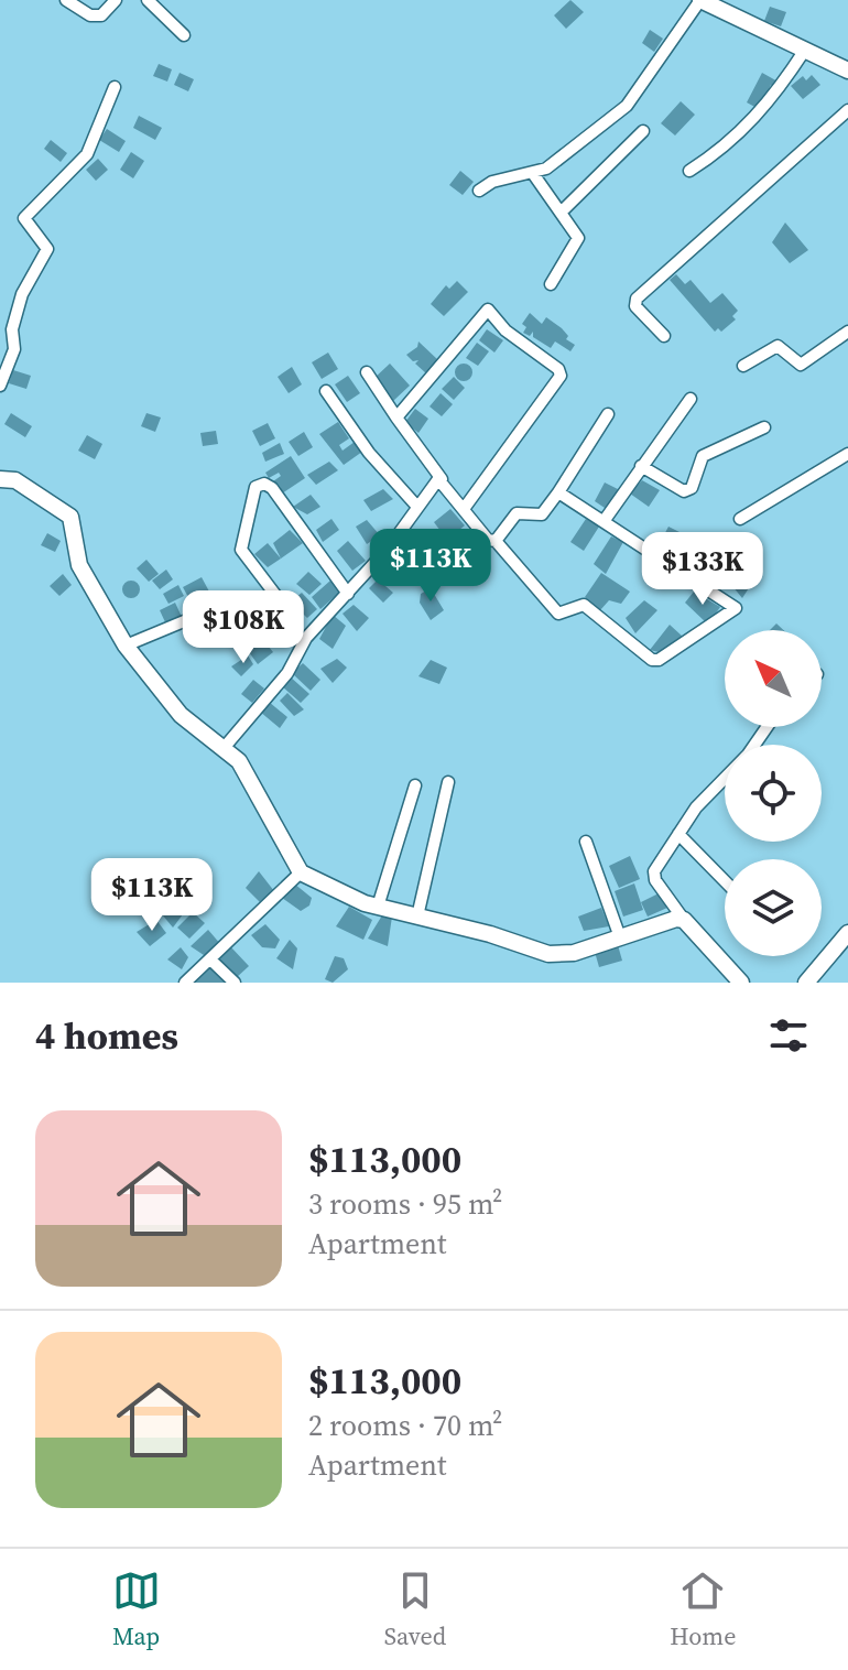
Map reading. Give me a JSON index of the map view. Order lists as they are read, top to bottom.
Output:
{
  "north": "top left",
  "page": {
    "price": [
      "$113K",
      "$133K",
      "$108K",
      "$113K"
    ],
    "heading": "4 homes",
    "list": [
      {
        "name": "$113,000",
        "note": "3 rooms · 95 m² · Apartment"
      },
      {
        "name": "$113,000",
        "note": "2 rooms · 70 m² · Apartment"
      }
    ],
    "tabs": ["Map", "Saved", "Home"]
  }
}
